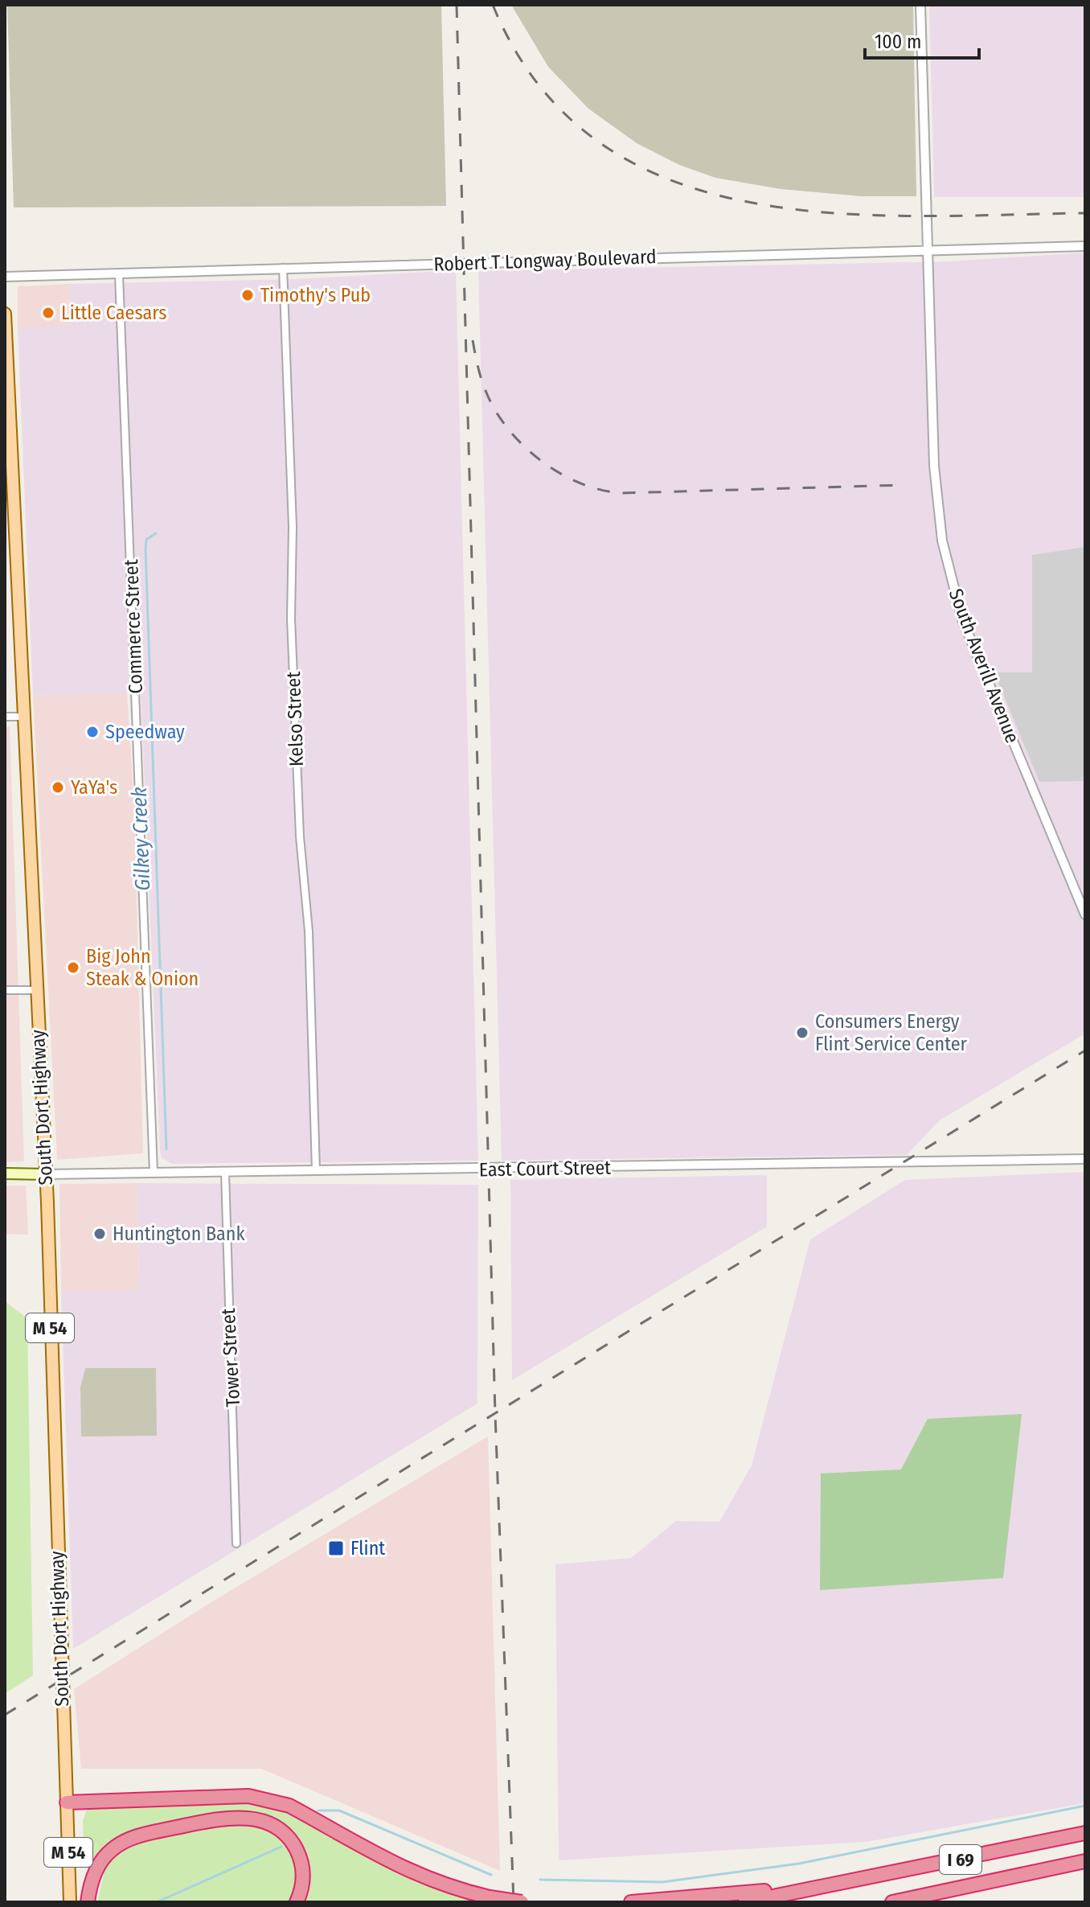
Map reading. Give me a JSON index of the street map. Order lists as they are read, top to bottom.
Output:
{
  "streets": {
    "highway": ["I 69"],
    "main road": ["South Dort Highway", "East Court Street", "M 54"],
    "street": [
      "Robert T Longway Boulevard",
      "Commerce Street",
      "South Averill Avenue",
      "Kelso Street",
      "Tower Street"
    ]
  },
  "crossings": [
    ["Robert T Longway Boulevard", "Commerce Street"],
    ["Robert T Longway Boulevard", "South Averill Avenue"],
    ["Robert T Longway Boulevard", "Kelso Street"],
    ["Commerce Street", "East Court Street"],
    ["Kelso Street", "East Court Street"],
    ["South Dort Highway", "East Court Street"],
    ["East Court Street", "Tower Street"]
  ],
  "water": ["Gilkey Creek"],
  "places": {
    "other": [
      "Timothy's Pub",
      "Little Caesars",
      "Speedway",
      "YaYa's",
      "Big John Steak & Onion",
      "Consumers Energy Flint Service Center",
      "Huntington Bank"
    ],
    "transit": ["Flint"]
  },
  "scale_bar": "100 m"
}
